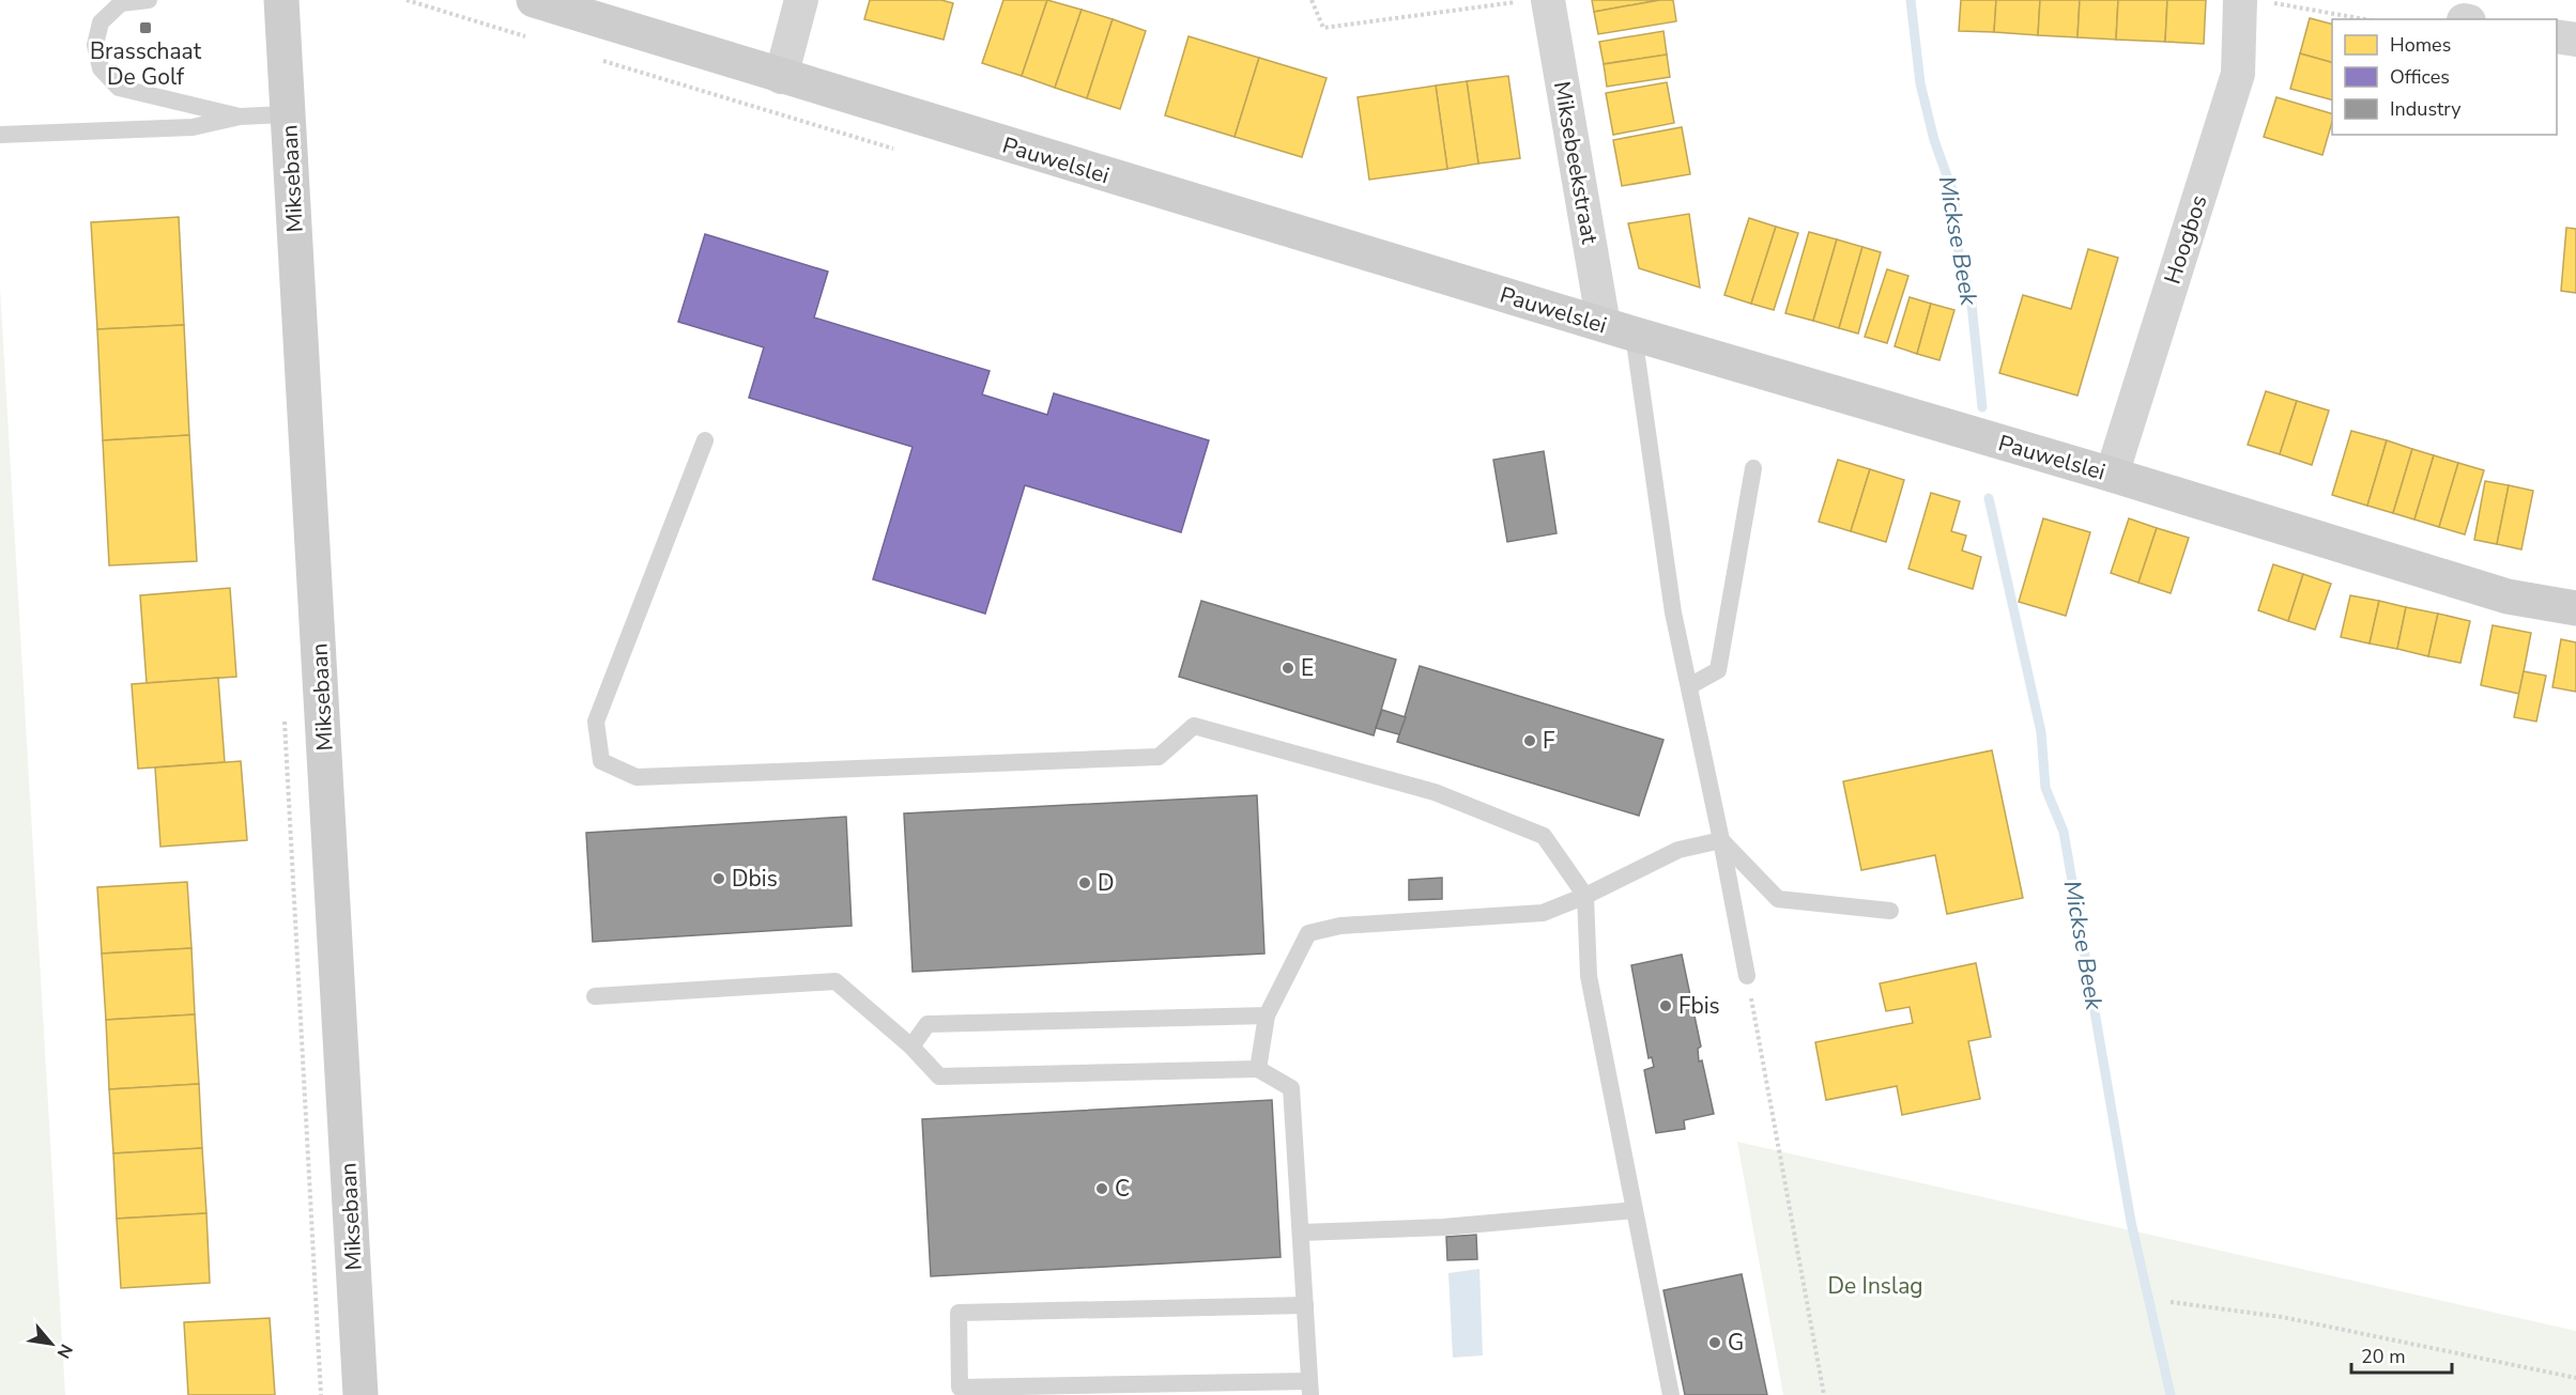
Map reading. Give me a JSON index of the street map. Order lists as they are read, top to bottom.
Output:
{
  "streets": {
    "street": [
      "Pauwelslei",
      "Miksebeekstraat",
      "Miksebaan",
      "Hoogbos"
    ]
  },
  "crossings": [
    ["Pauwelslei", "Miksebeekstraat"],
    ["Pauwelslei", "Hoogbos"]
  ],
  "water": ["Mickse Beek"],
  "parks": ["De Inslag"],
  "places": {
    "transit": ["Brasschaat De Golf"],
    "other": [
      "E",
      "F",
      "Dbis",
      "D",
      "Fbis",
      "C",
      "G"
    ]
  },
  "legend": ["Homes", "Offices", "Industry"],
  "scale_bar": "20 m",
  "north": "bottom right"
}
